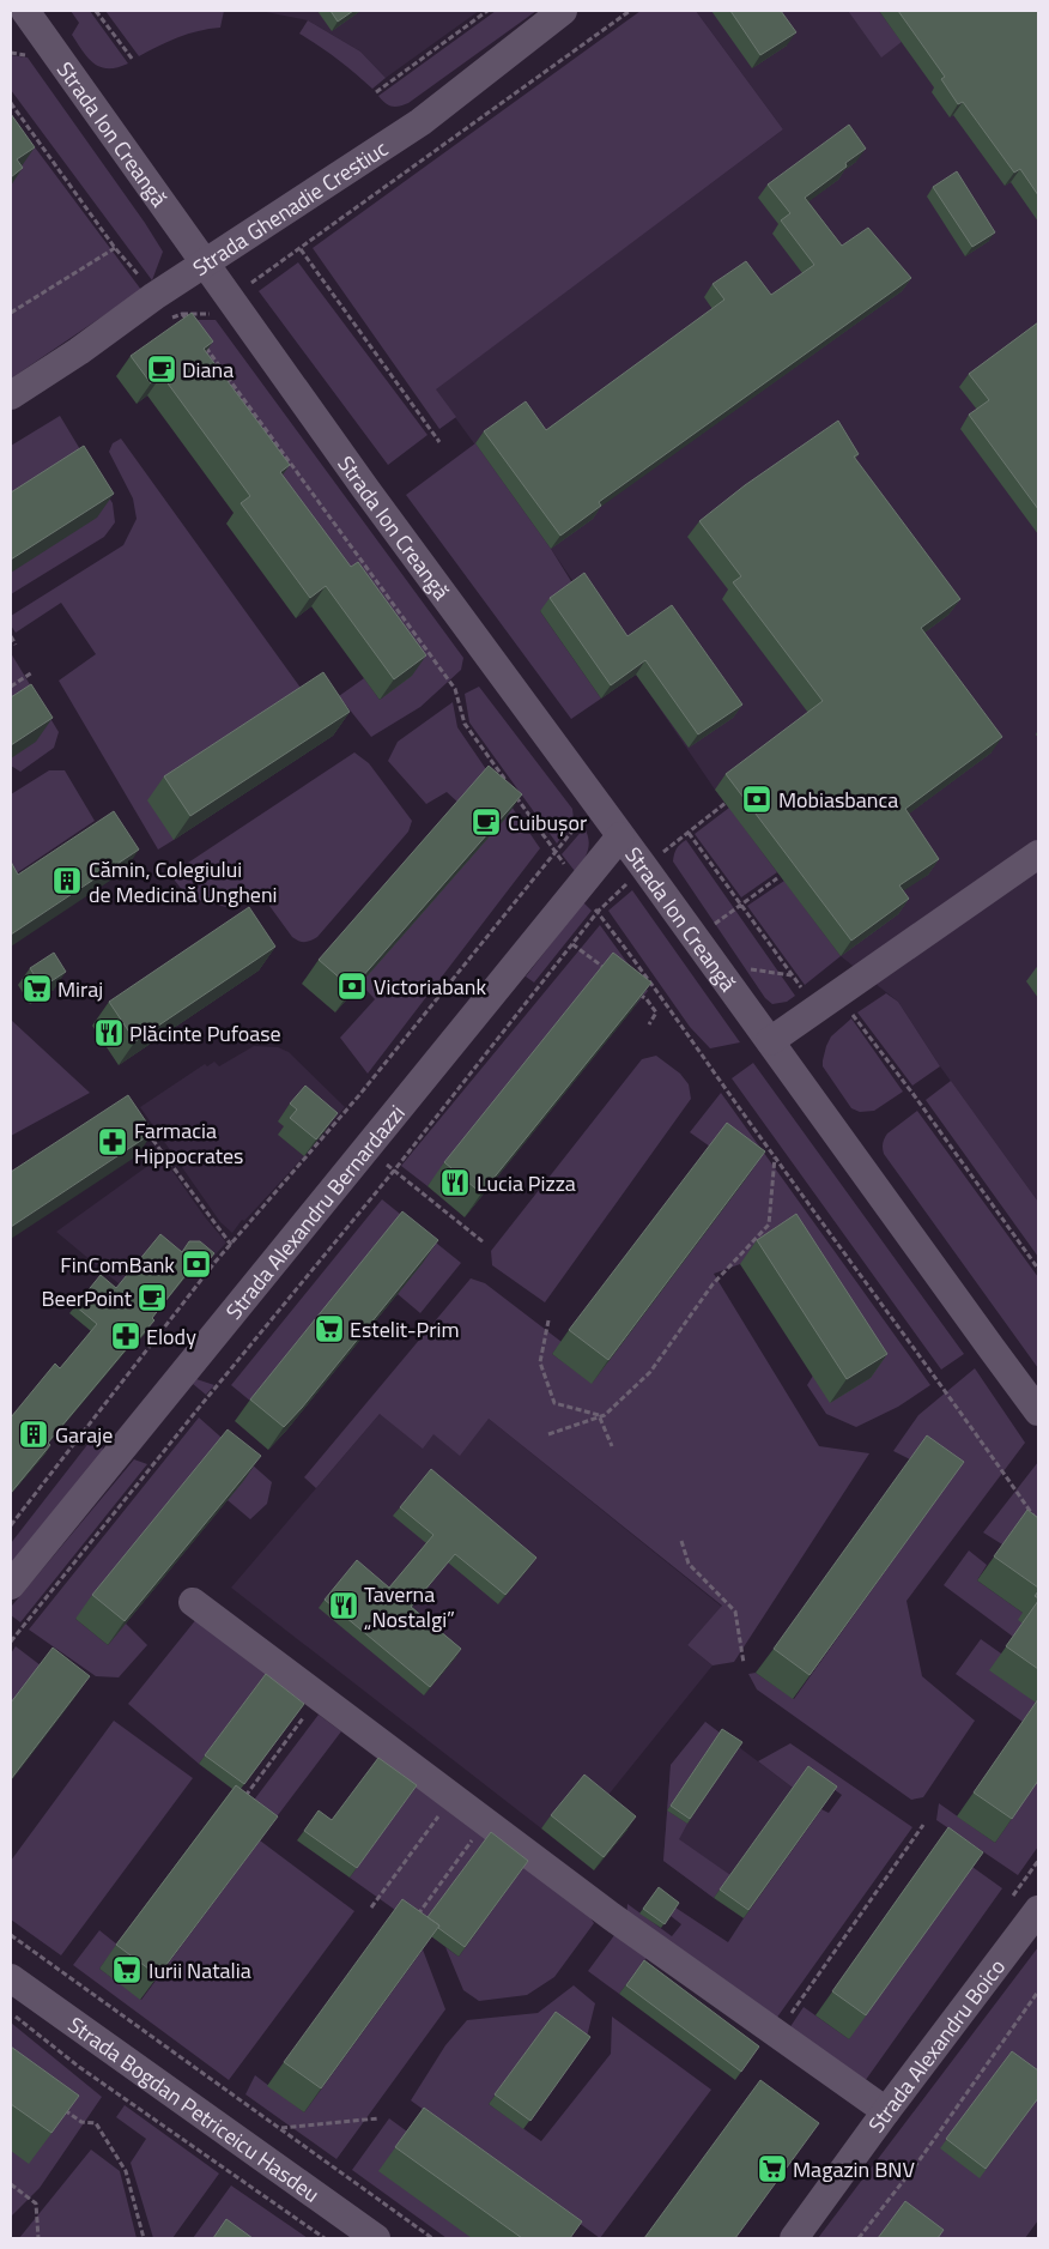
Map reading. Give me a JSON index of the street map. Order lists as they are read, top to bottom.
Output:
{
  "streets": {
    "street": [
      "Strada Ion Creangă",
      "Strada Ghenadie Crestiuc",
      "Strada Alexandru Bernardazzi",
      "Strada Alexandru Boico",
      "Strada Bogdan Petriceicu Hasdeu"
    ]
  },
  "crossings": [
    ["Strada Ion Creangă", "Strada Ghenadie Crestiuc"],
    ["Strada Ion Creangă", "Strada Alexandru Bernardazzi"]
  ],
  "places": {
    "cafe": ["Diana", "Cuibușor", "BeerPoint"],
    "bank": ["Mobiasbanca", "Victoriabank", "FinComBank"],
    "building": ["Cămin, Colegiului de Medicină Ungheni", "Garaje"],
    "supermarket": [
      "Miraj",
      "Estelit-Prim",
      "Iurii Natalia",
      "Magazin BNV"
    ],
    "restaurant": ["Plăcinte Pufoase", "Lucia Pizza", "Taverna „Nostalgi”"],
    "pharmacy": ["Farmacia Hippocrates", "Elody"]
  }
}
